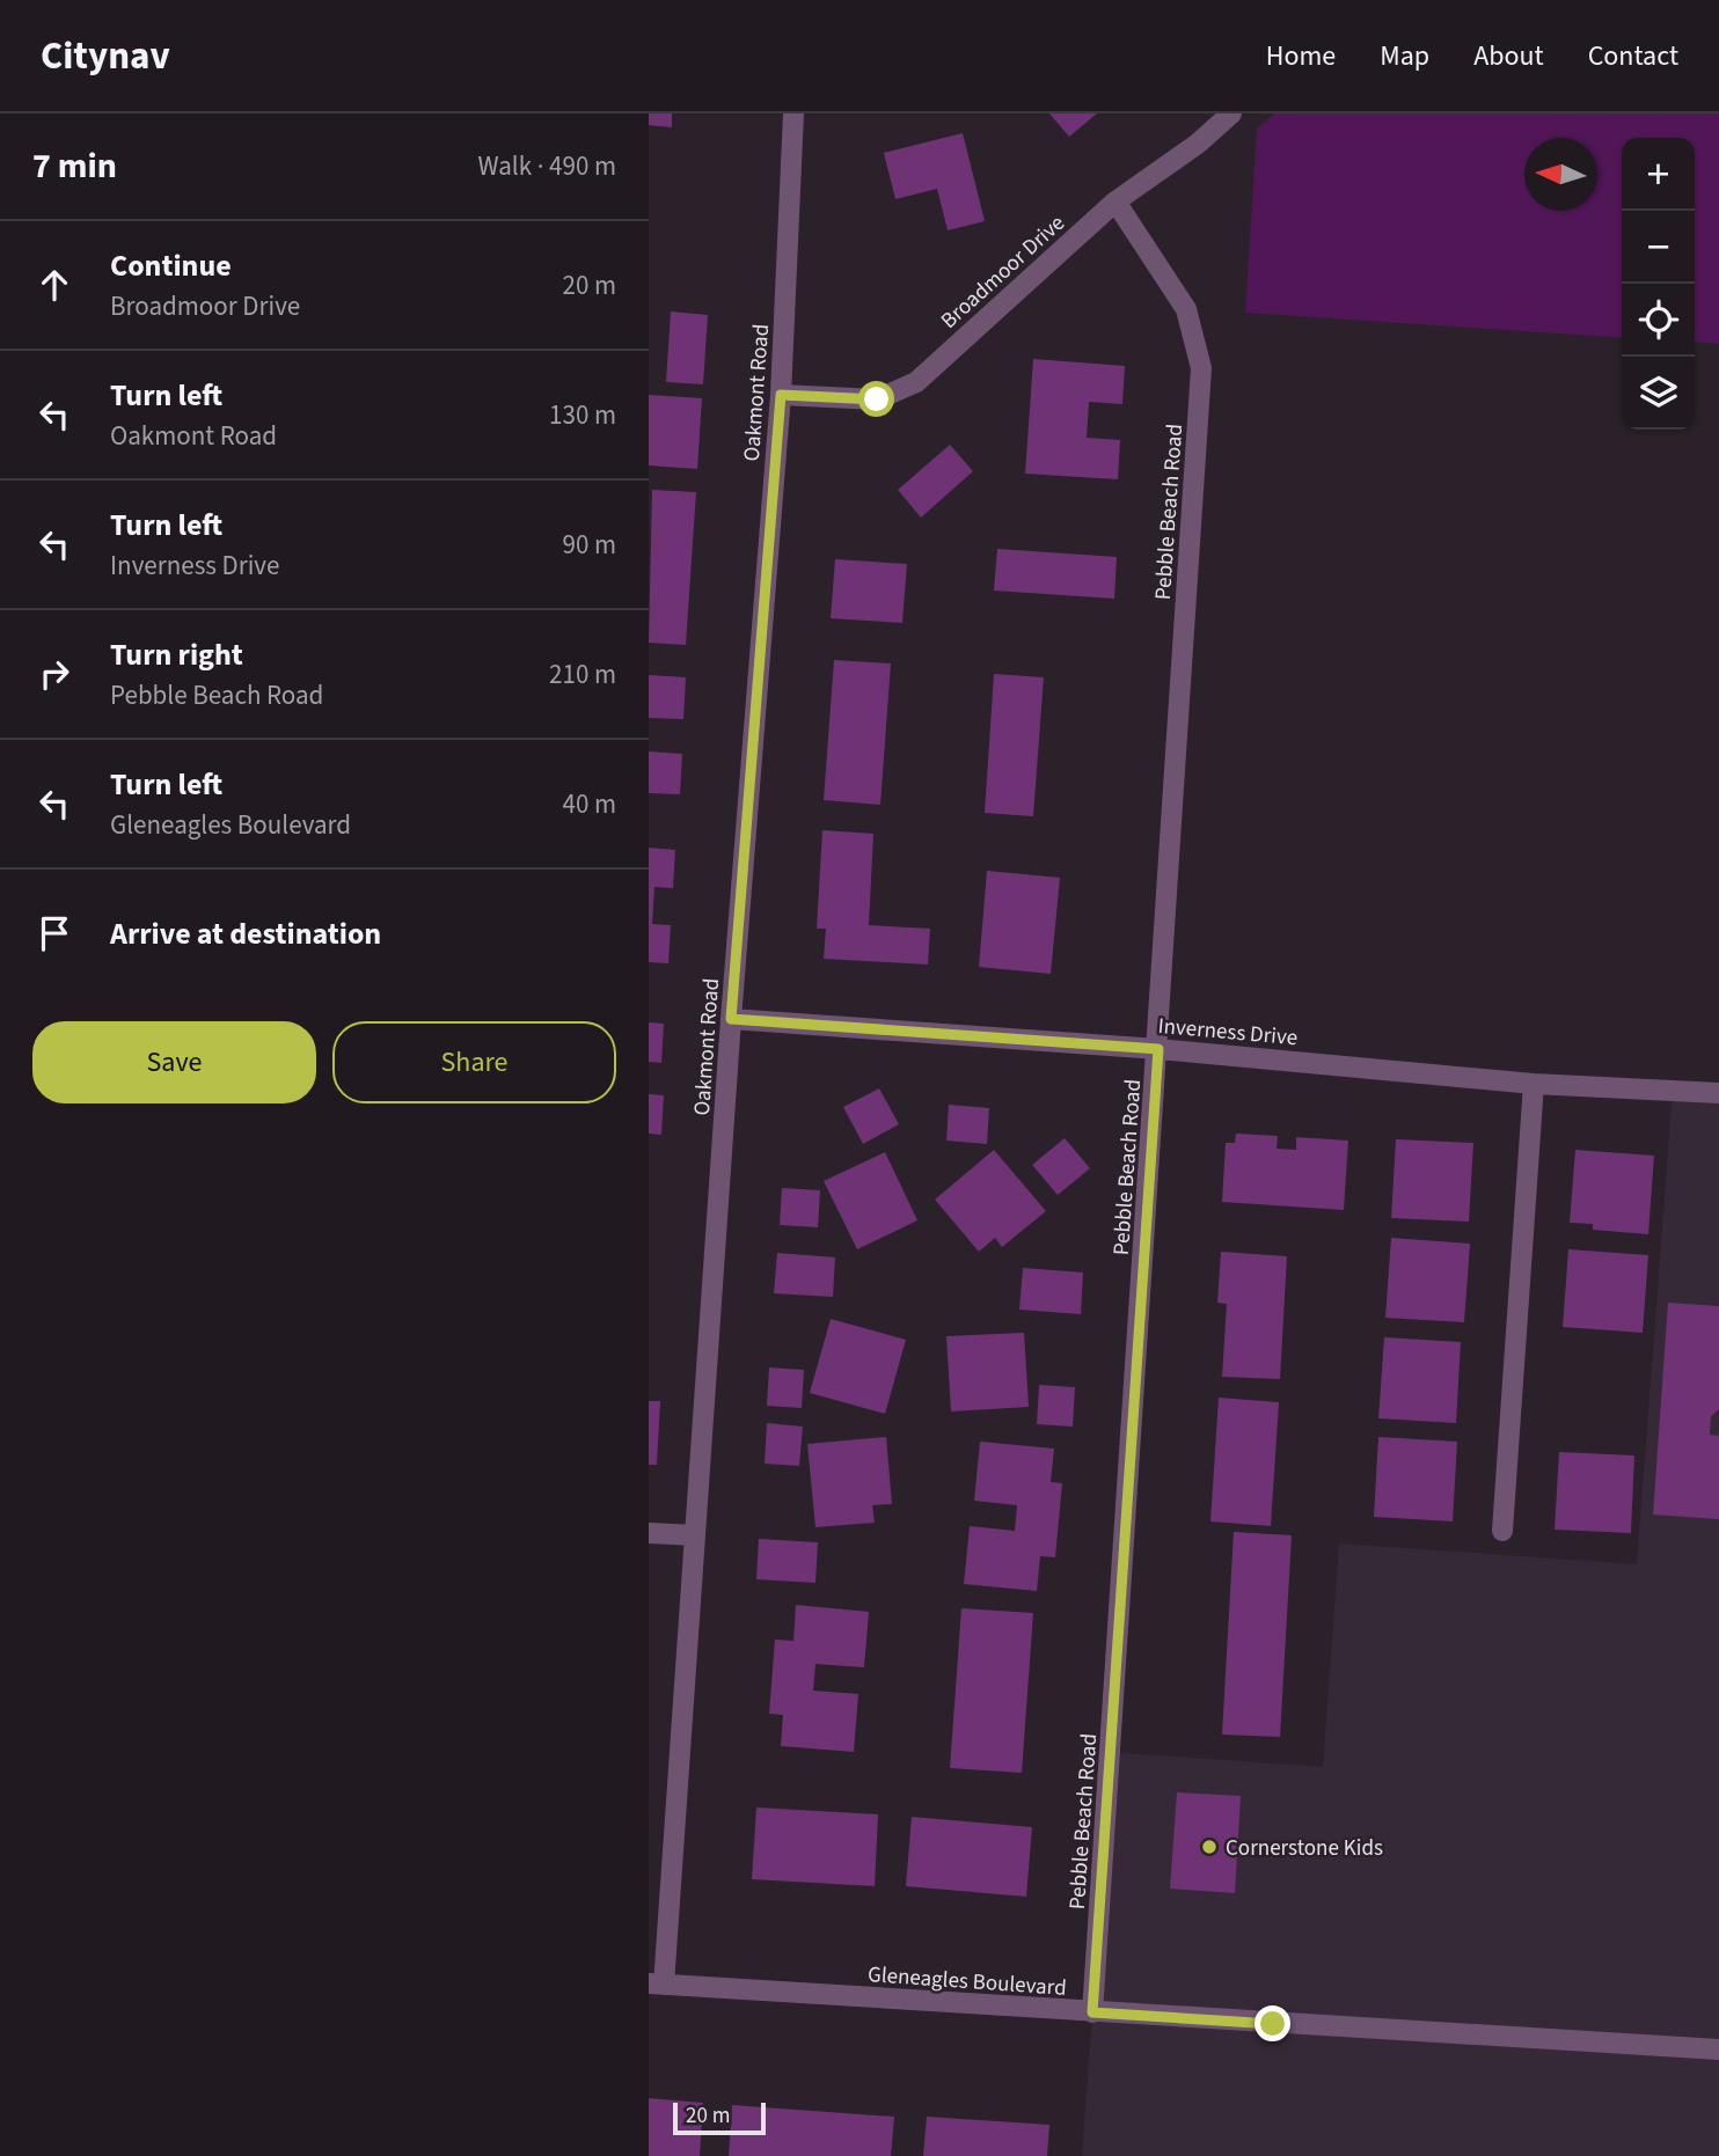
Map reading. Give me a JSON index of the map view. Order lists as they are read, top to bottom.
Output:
{
  "streets": {
    "street": [
      "Broadmoor Drive",
      "Oakmont Road",
      "Pebble Beach Road",
      "Inverness Drive",
      "Gleneagles Boulevard"
    ]
  },
  "crossings": [
    ["Broadmoor Drive", "Oakmont Road"],
    ["Broadmoor Drive", "Pebble Beach Road"],
    ["Oakmont Road", "Inverness Drive"],
    ["Oakmont Road", "Gleneagles Boulevard"],
    ["Pebble Beach Road", "Inverness Drive"],
    ["Pebble Beach Road", "Gleneagles Boulevard"]
  ],
  "places": ["Cornerstone Kids"],
  "scale_bar": "20 m",
  "north": "left",
  "page": {
    "header": "Citynav",
    "nav": [
      "Home",
      "Map",
      "About",
      "Contact"
    ],
    "heading": ["7 min", "Walk · 490 m"],
    "map_buttons": ["+", "−"],
    "list": [
      ["Continue", "Broadmoor Drive", "20 m"],
      ["Turn left", "Oakmont Road", "130 m"],
      ["Turn left", "Inverness Drive", "90 m"],
      ["Turn right", "Pebble Beach Road", "210 m"],
      ["Turn left", "Gleneagles Boulevard", "40 m"],
      "Arrive at destination"
    ],
    "buttons": ["Save", "Share"],
    "scale": "20 m"
  }
}
